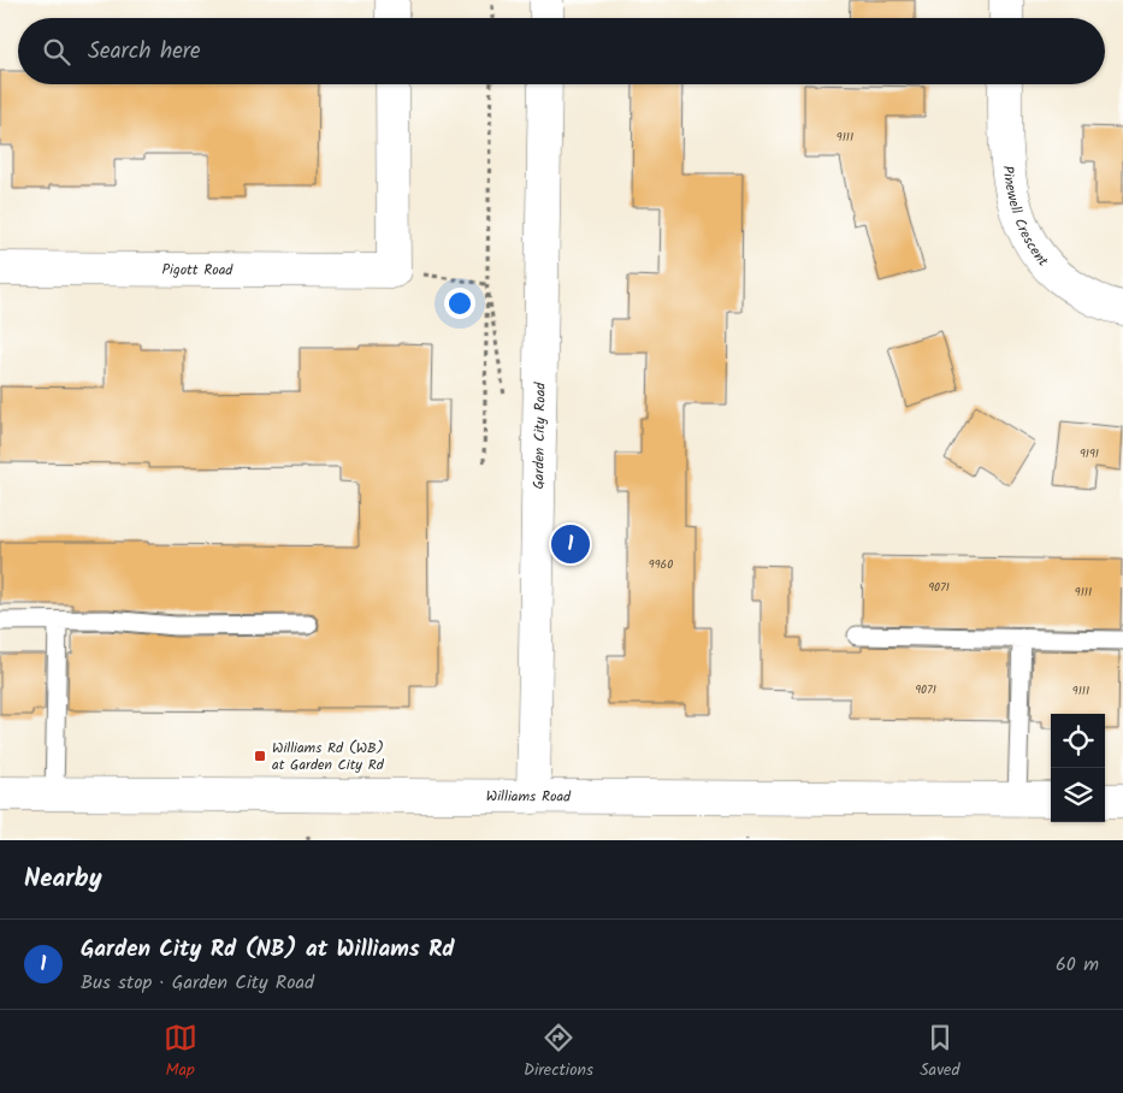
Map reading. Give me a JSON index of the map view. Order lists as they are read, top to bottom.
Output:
{
  "streets": {
    "street": [
      "Pinewell Crescent",
      "Pigott Road",
      "Garden City Road",
      "Williams Road"
    ]
  },
  "crossings": [
    ["Garden City Road", "Williams Road"]
  ],
  "places": {
    "transit": ["Williams Rd (WB) at Garden City Rd"]
  },
  "house_numbers": [
    "9111",
    "9191",
    "9960",
    "9071",
    "9111",
    "9071",
    "9111"
  ],
  "page": {
    "search": "Search here",
    "pins": "1",
    "heading": "Nearby",
    "list": [
      {
        "mark": "1",
        "name": "Garden City Rd (NB) at Williams Rd",
        "note": "Bus stop · Garden City Road",
        "value": "60 m"
      }
    ],
    "nav": ["Map", "Directions", "Saved"]
  }
}
